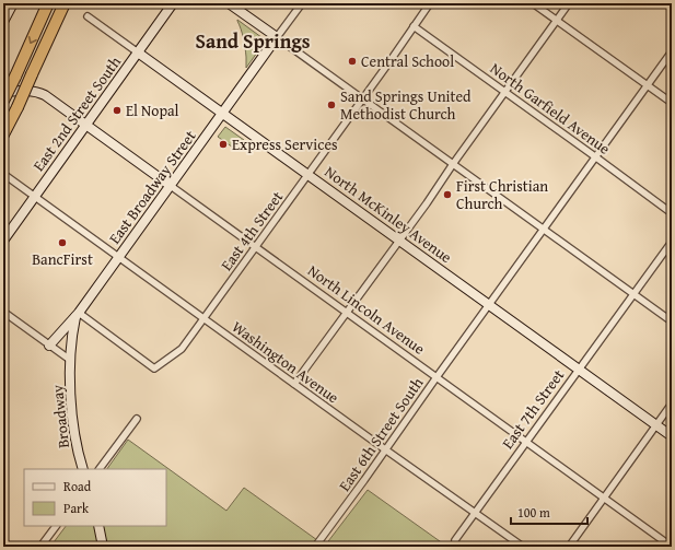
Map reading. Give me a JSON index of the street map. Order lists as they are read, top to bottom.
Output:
{
  "streets": {
    "main road": [
      "East 2nd Street South",
      "East Broadway Street",
      "North McKinley Avenue",
      "North Lincoln Avenue",
      "Broadway"
    ],
    "street": [
      "North Garfield Avenue",
      "East 4th Street",
      "Washington Avenue",
      "East 7th Street",
      "East 6th Street South"
    ]
  },
  "crossings": [
    ["North Garfield Avenue", "East 4th Street"],
    ["North Garfield Avenue", "East 6th Street South"],
    ["East 2nd Street South", "North McKinley Avenue"],
    ["East 2nd Street South", "North Lincoln Avenue"],
    ["East 2nd Street South", "Washington Avenue"],
    ["East Broadway Street", "North McKinley Avenue"],
    ["East Broadway Street", "East 4th Street"],
    ["East Broadway Street", "North Lincoln Avenue"],
    ["East Broadway Street", "Washington Avenue"],
    ["East Broadway Street", "Broadway"],
    ["North McKinley Avenue", "East 4th Street"],
    ["North McKinley Avenue", "East 7th Street"],
    ["North McKinley Avenue", "East 6th Street South"],
    ["East 4th Street", "North Lincoln Avenue"],
    ["East 4th Street", "Washington Avenue"],
    ["North Lincoln Avenue", "East 7th Street"],
    ["North Lincoln Avenue", "East 6th Street South"],
    ["Washington Avenue", "East 7th Street"],
    ["Washington Avenue", "East 6th Street South"]
  ],
  "districts": ["Sand Springs"],
  "places": [
    "Central School",
    "Sand Springs United Methodist Church",
    "El Nopal",
    "Express Services",
    "First Christian Church",
    "BancFirst"
  ],
  "legend": ["Road", "Park"],
  "scale_bar": "100 m"
}
